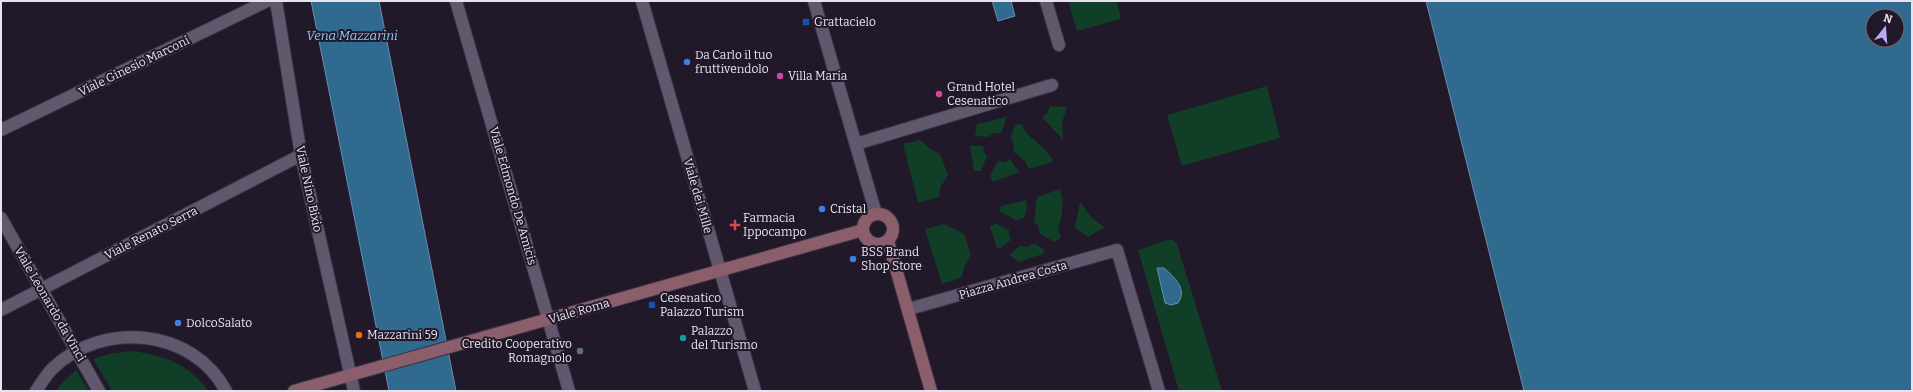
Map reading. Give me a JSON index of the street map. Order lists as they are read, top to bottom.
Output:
{
  "streets": {
    "street": [
      "Viale Ginesio Marconi",
      "Viale Nino Bixio",
      "Viale Edmondo De Amicis",
      "Viale dei Mille",
      "Viale Renato Serra",
      "Piazza Andrea Costa",
      "Viale Leonardo da Vinci",
      "Viale Roma"
    ]
  },
  "crossings": [
    ["Viale Nino Bixio", "Viale Renato Serra"],
    ["Viale Nino Bixio", "Viale Roma"],
    ["Viale Edmondo De Amicis", "Viale Roma"],
    ["Viale dei Mille", "Viale Roma"],
    ["Viale Renato Serra", "Viale Leonardo da Vinci"]
  ],
  "water": ["Vena Mazzarini"],
  "places": {
    "transit": ["Grattacielo", "Cesenatico Palazzo Turism"],
    "other": [
      "Da Carlo il tuo fruttivendolo",
      "Villa Maria",
      "Grand Hotel Cesenatico",
      "Cristal",
      "BSS Brand Shop Store",
      "DolcoSalato",
      "Mazzarini 59",
      "Palazzo del Turismo",
      "Credito Cooperativo Romagnolo"
    ],
    "health": ["Farmacia Ippocampo"]
  },
  "north": "top"
}
